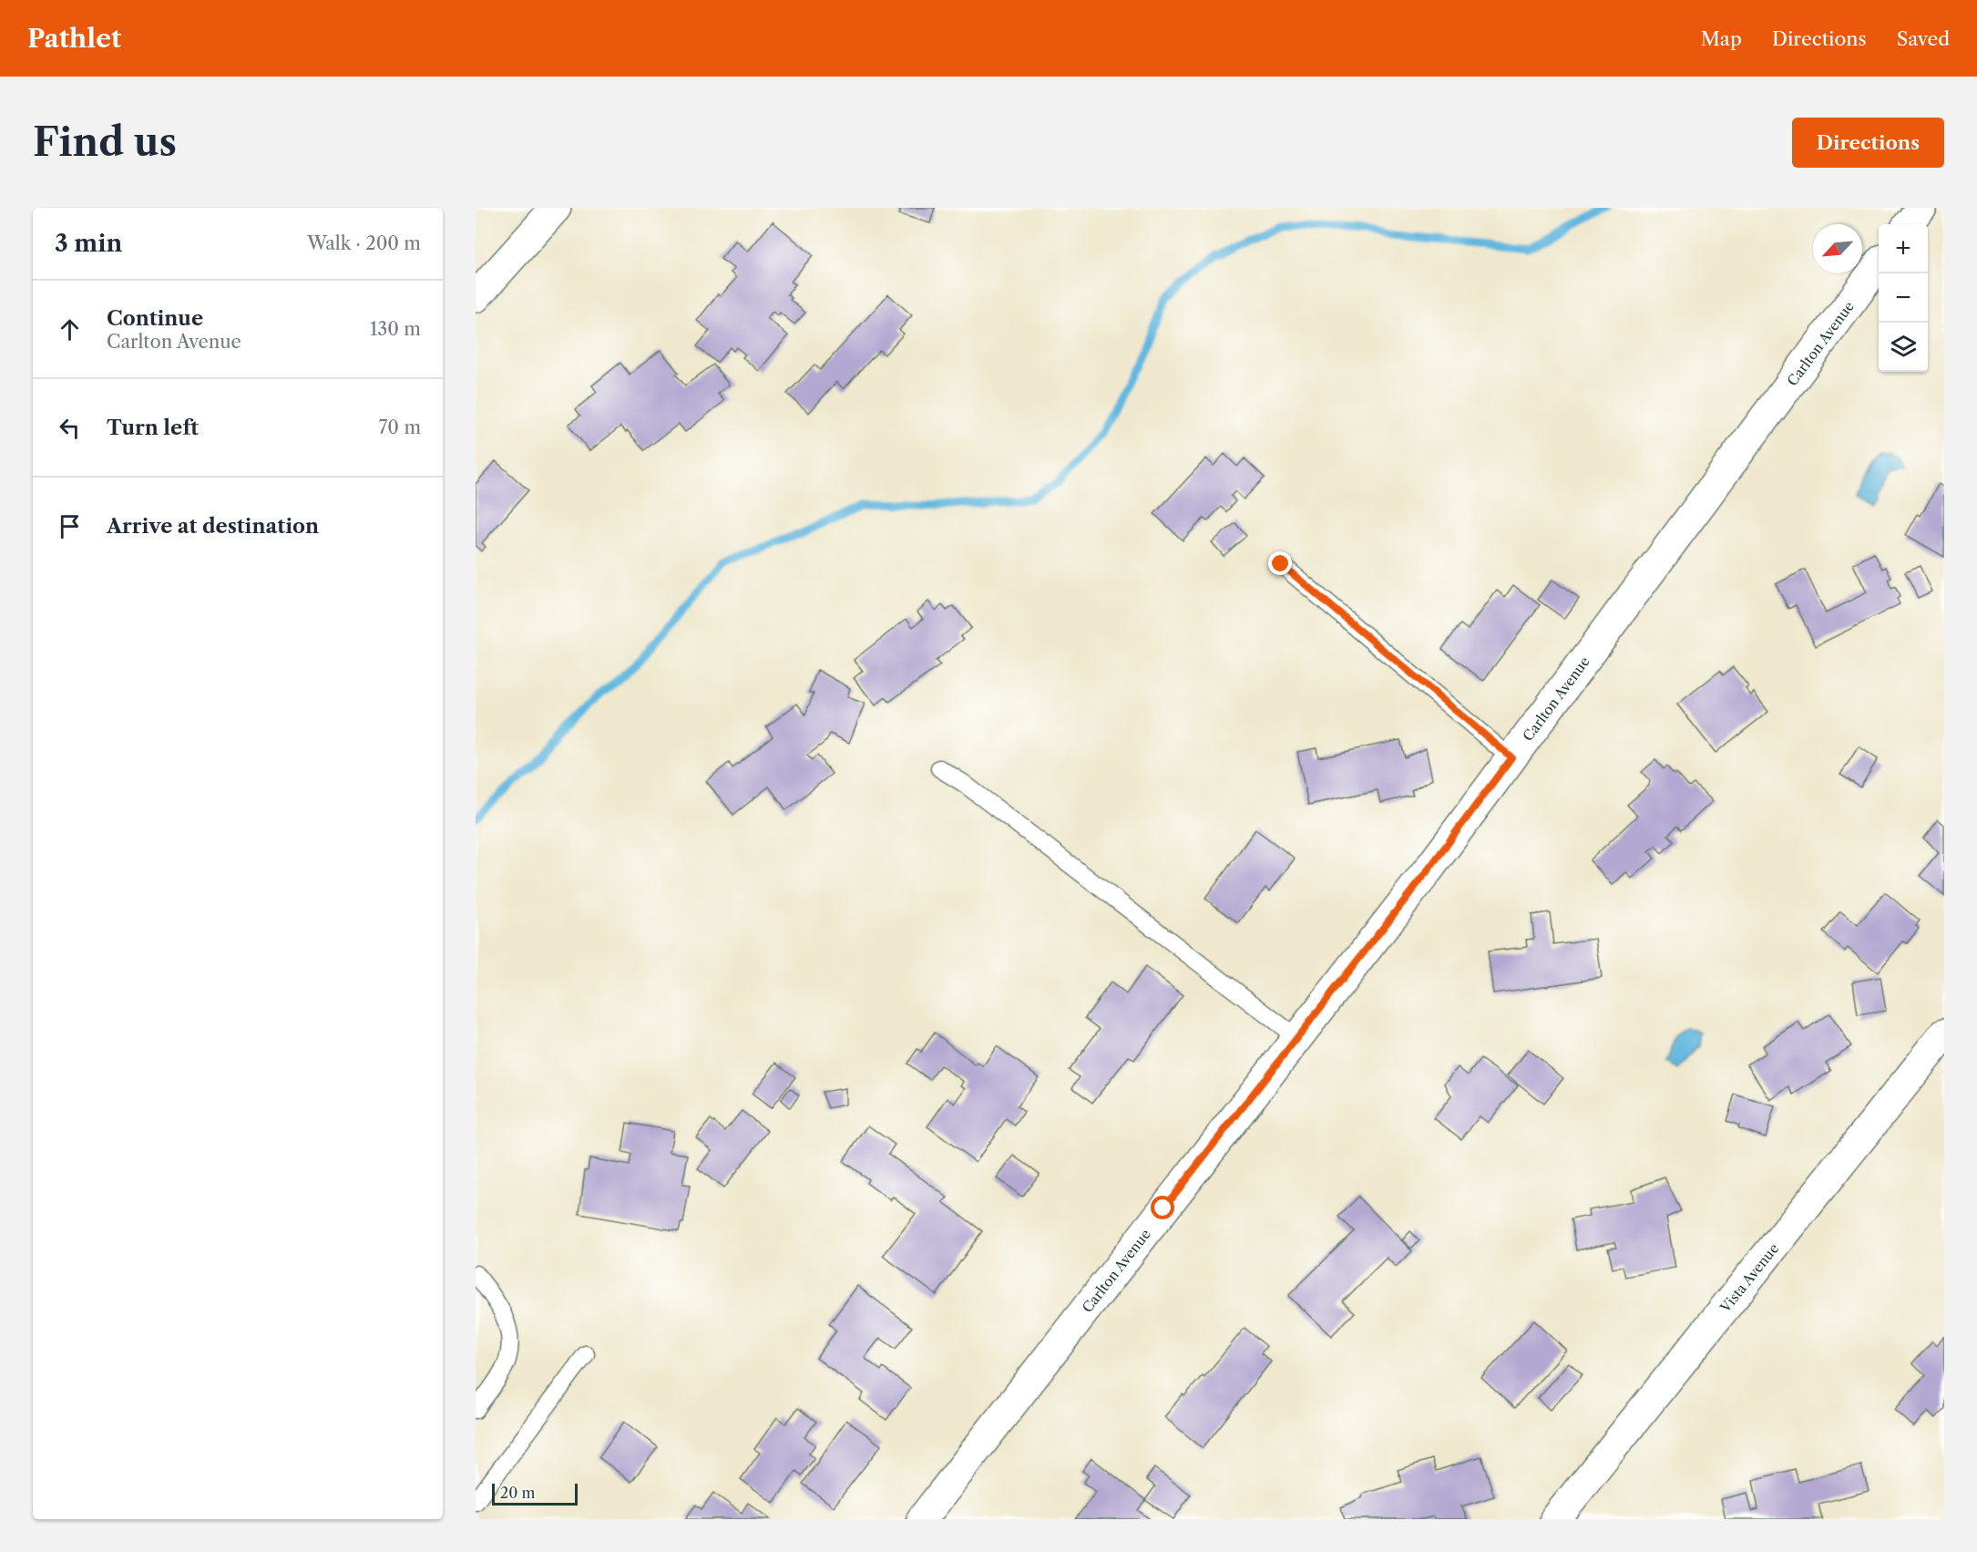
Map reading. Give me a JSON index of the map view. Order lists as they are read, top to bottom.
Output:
{
  "streets": {
    "street": ["Carlton Avenue", "Vista Avenue"]
  },
  "scale_bar": "20 m",
  "north": "bottom left",
  "page": {
    "header": "Pathlet",
    "nav": ["Map", "Directions", "Saved"],
    "buttons": "Directions",
    "title": "Find us",
    "heading": ["3 min", "Walk · 200 m"],
    "map_buttons": ["+", "−"],
    "list": [
      ["Continue", "Carlton Avenue", "130 m"],
      ["Turn left", "70 m"],
      "Arrive at destination"
    ],
    "scale": "20 m"
  }
}
